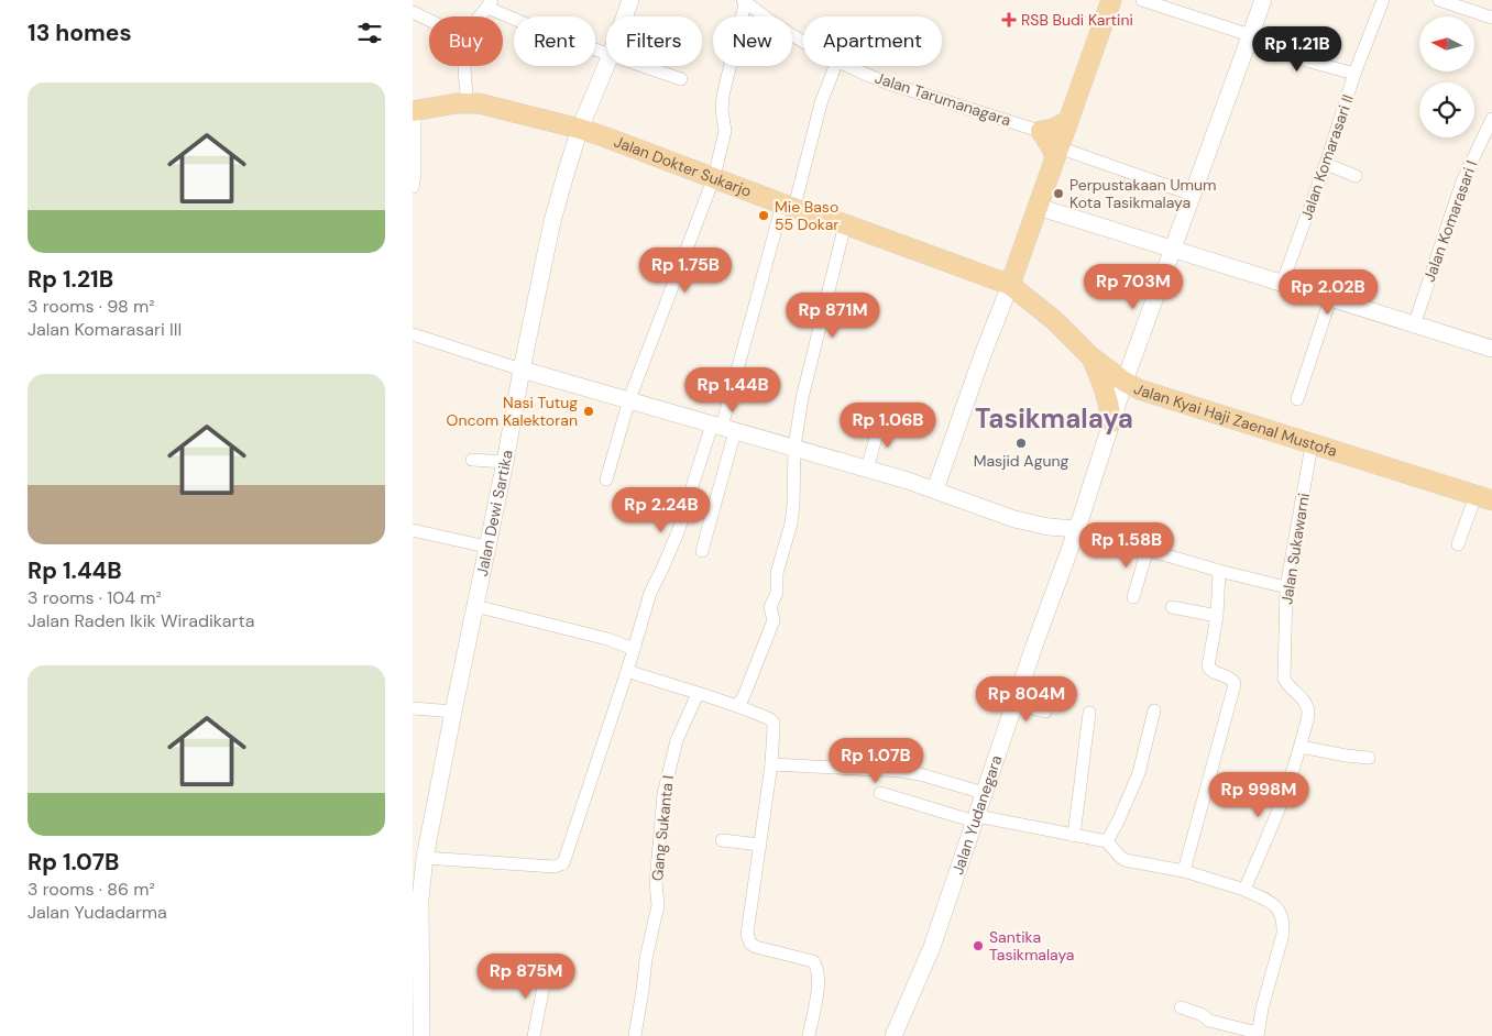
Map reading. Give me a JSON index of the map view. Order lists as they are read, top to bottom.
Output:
{
  "streets": {
    "main road": ["Jalan Dokter Sukarjo", "Jalan Kyai Haji Zaenal Mustofa"],
    "street": [
      "Jalan Tarumanagara",
      "Jalan Komarasari II",
      "Jalan Komarasari I",
      "Jalan Dewi Sartika",
      "Jalan Sukawarni",
      "Jalan Yudanegara",
      "Gang Sukanta I"
    ]
  },
  "crossings": [
    ["Jalan Dokter Sukarjo", "Jalan Kyai Haji Zaenal Mustofa"],
    ["Jalan Dokter Sukarjo", "Jalan Dewi Sartika"],
    ["Jalan Kyai Haji Zaenal Mustofa", "Jalan Sukawarni"],
    ["Jalan Kyai Haji Zaenal Mustofa", "Jalan Yudanegara"]
  ],
  "districts": ["Tasikmalaya"],
  "places": {
    "health": ["RSB Budi Kartini"],
    "other": [
      "Perpustakaan Umum Kota Tasikmalaya",
      "Mie Baso 55 Dokar",
      "Nasi Tutug Oncom Kalektoran",
      "Masjid Agung",
      "Santika Tasikmalaya"
    ]
  },
  "north": "left",
  "page": {
    "heading": "13 homes",
    "chip": [
      "Buy",
      "Rent",
      "Filters",
      "New",
      "Apartment"
    ],
    "price": [
      "Rp 1.21B",
      "Rp 1.75B",
      "Rp 703M",
      "Rp 2.02B",
      "Rp 871M",
      "Rp 1.44B",
      "Rp 1.06B",
      "Rp 2.24B",
      "Rp 1.58B",
      "Rp 804M",
      "Rp 1.07B",
      "Rp 998M",
      "Rp 875M"
    ],
    "list": [
      {
        "name": "Rp 1.21B",
        "note": "3 rooms · 98 m² · Jalan Komarasari III"
      },
      {
        "name": "Rp 1.44B",
        "note": "3 rooms · 104 m² · Jalan Raden Ikik Wiradikarta"
      },
      {
        "name": "Rp 1.07B",
        "note": "3 rooms · 86 m² · Jalan Yudadarma"
      }
    ]
  }
}
